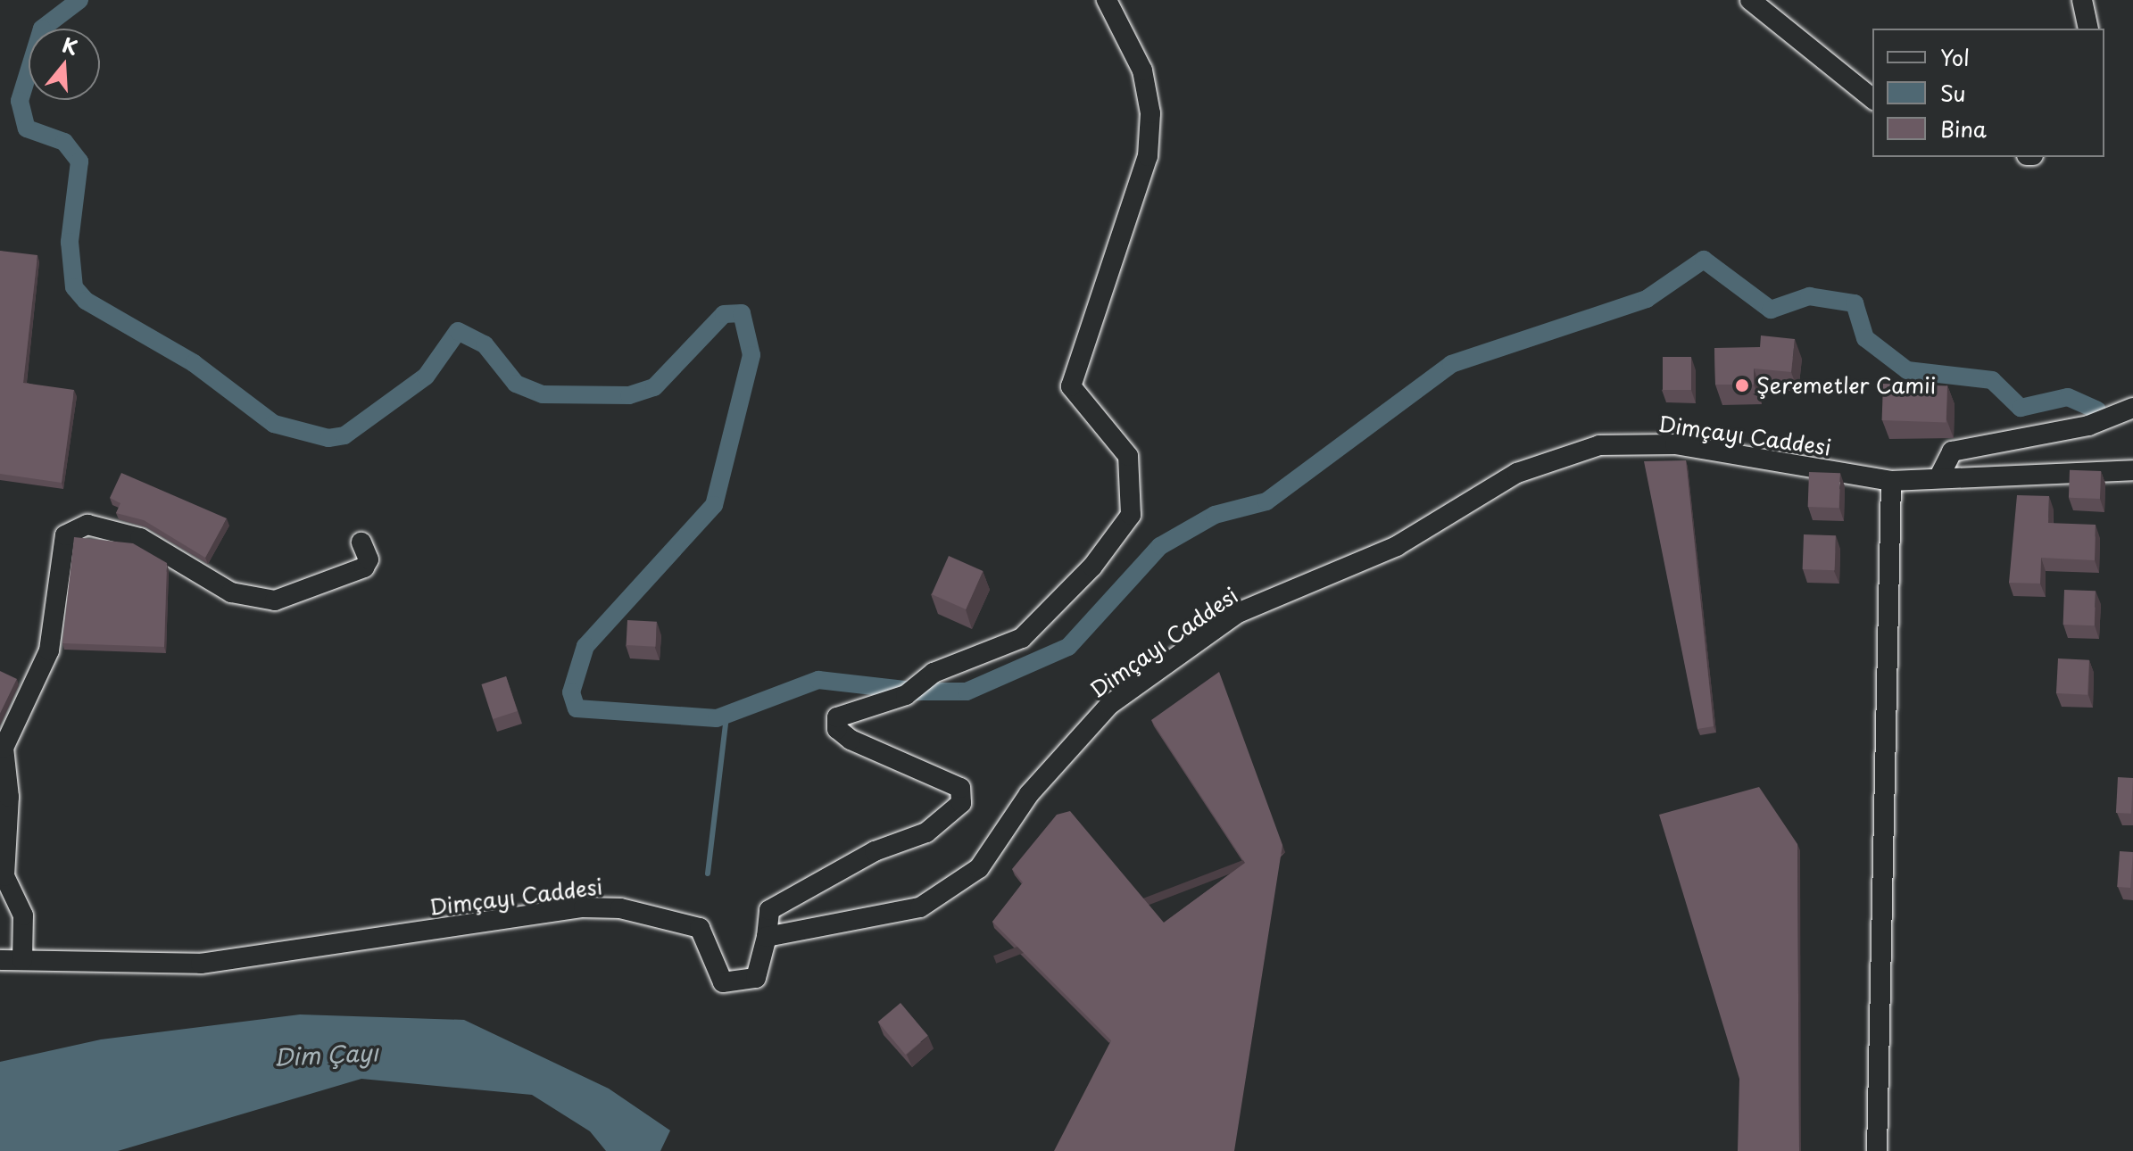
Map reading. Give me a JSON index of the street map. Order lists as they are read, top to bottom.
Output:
{
  "streets": {
    "street": ["Dimçayı Caddesi"]
  },
  "water": ["Dim Çayı"],
  "places": ["Şeremetler Camii"],
  "legend": ["Yol", "Su", "Bina"],
  "north": "top"
}
